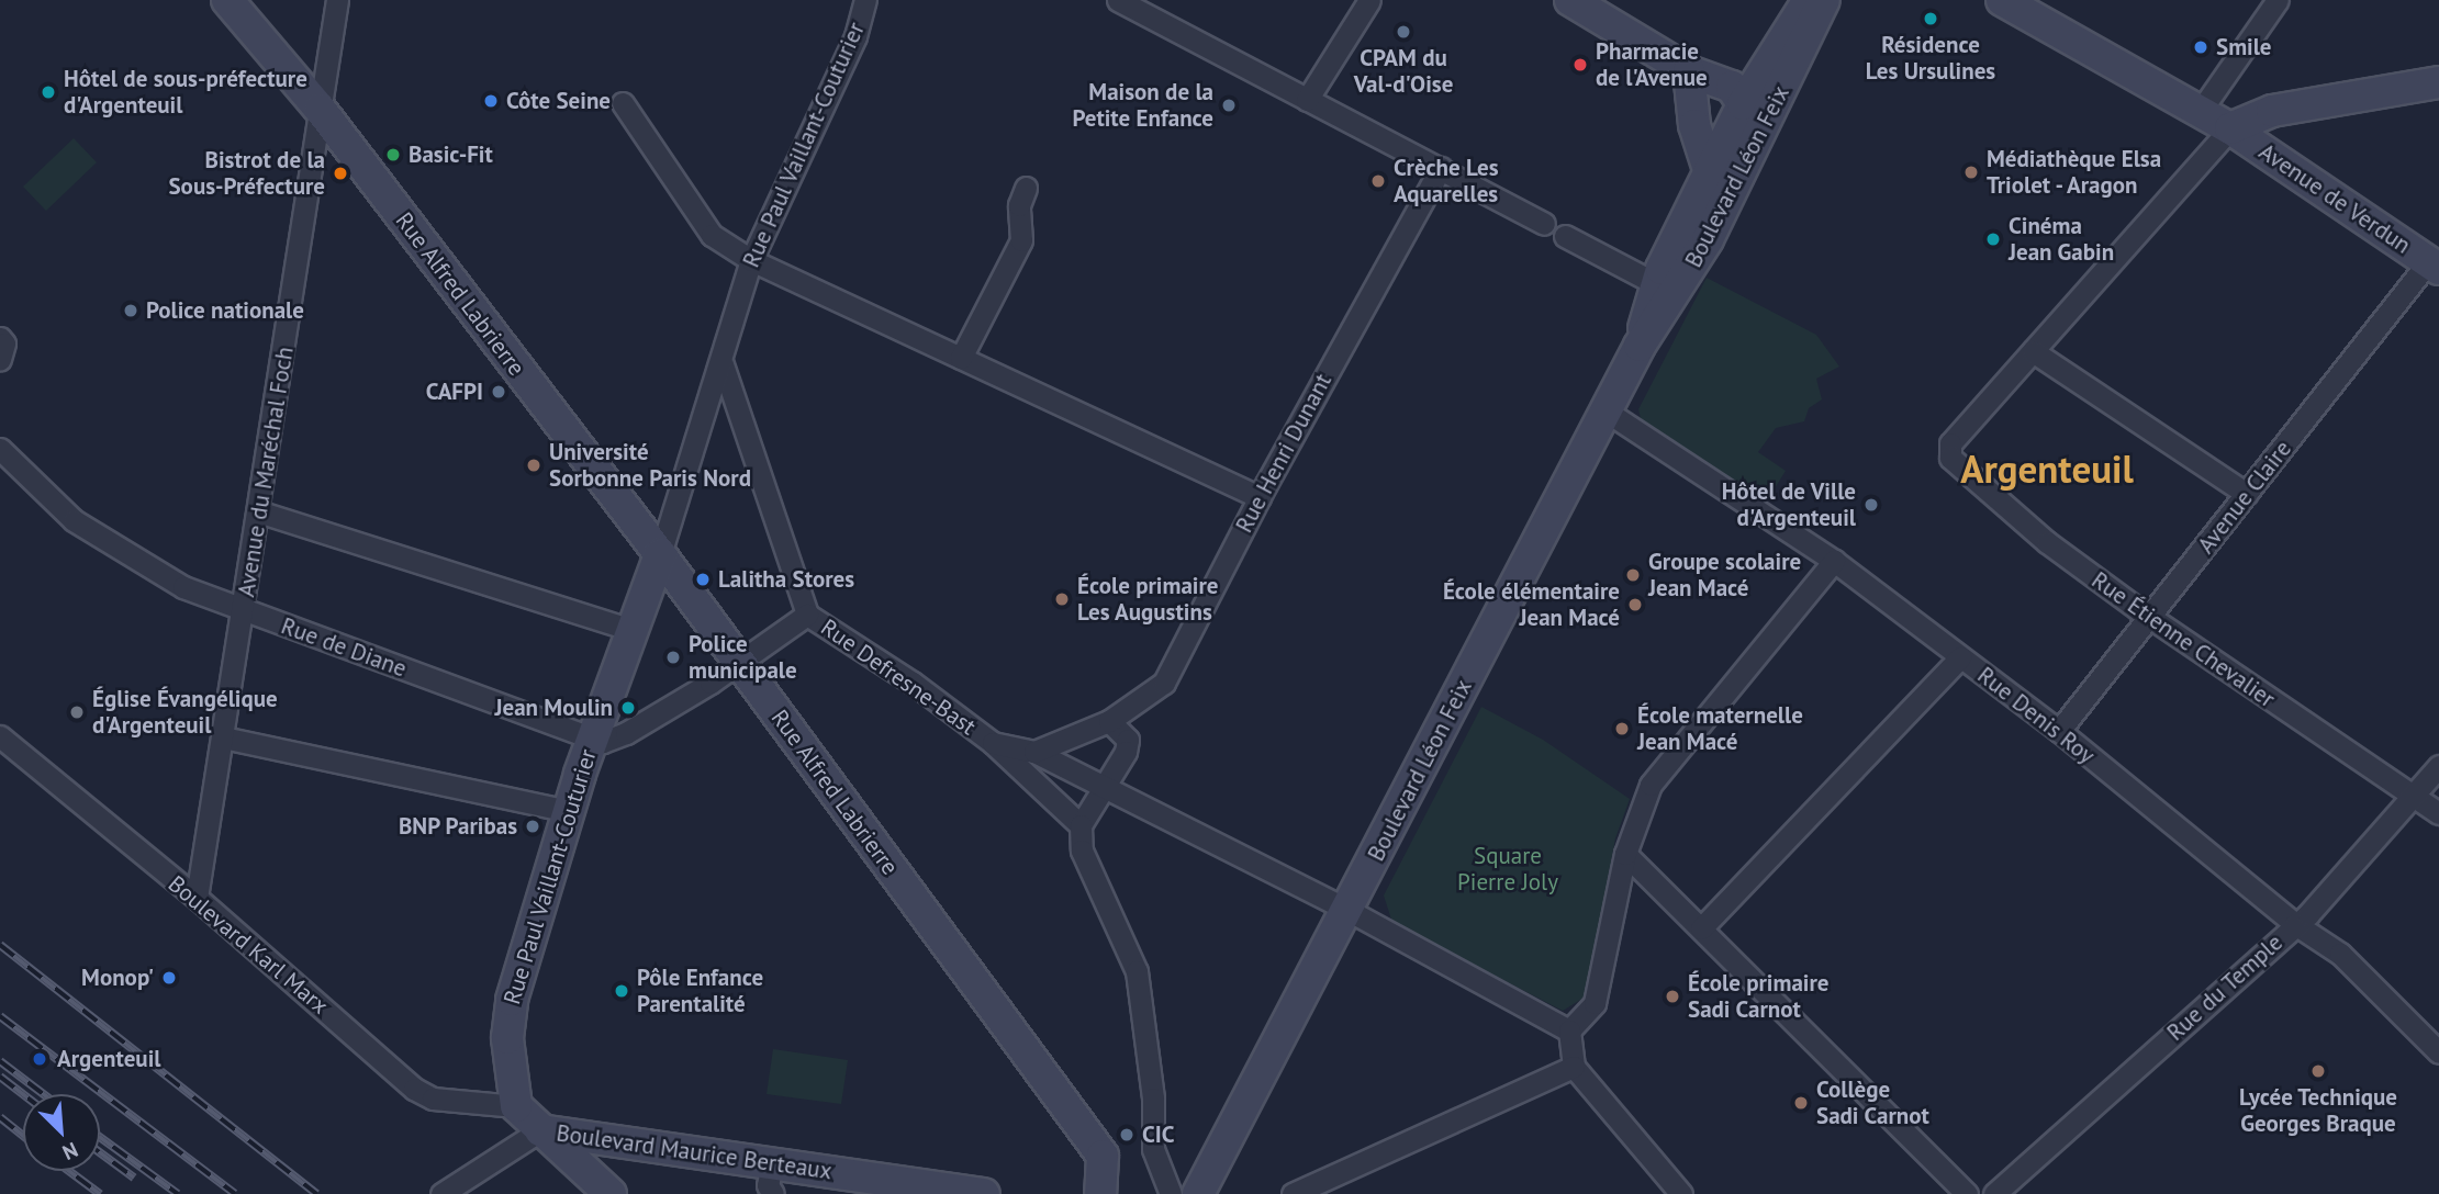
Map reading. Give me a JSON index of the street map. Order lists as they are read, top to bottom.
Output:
{
  "streets": {
    "main road": [
      "Rue Paul Vaillant-Couturier",
      "Boulevard Léon Feix",
      "Avenue de Verdun",
      "Rue Alfred Labrierre",
      "Boulevard Maurice Berteaux"
    ],
    "street": [
      "Rue Henri Dunant",
      "Avenue du Maréchal Foch",
      "Avenue Claire",
      "Rue Étienne Chevalier",
      "Rue de Diane",
      "Rue Defresne-Bast",
      "Rue Denis Roy",
      "Boulevard Karl Marx",
      "Rue du Temple"
    ]
  },
  "crossings": [
    ["Rue Paul Vaillant-Couturier", "Rue Alfred Labrierre"],
    ["Rue Paul Vaillant-Couturier", "Rue de Diane"],
    ["Rue Paul Vaillant-Couturier", "Rue Defresne-Bast"],
    ["Rue Paul Vaillant-Couturier", "Boulevard Karl Marx"],
    ["Boulevard Léon Feix", "Rue Denis Roy"],
    ["Avenue de Verdun", "Avenue Claire"],
    ["Rue Alfred Labrierre", "Avenue du Maréchal Foch"],
    ["Avenue du Maréchal Foch", "Rue de Diane"],
    ["Avenue du Maréchal Foch", "Boulevard Karl Marx"],
    ["Avenue Claire", "Rue Étienne Chevalier"],
    ["Avenue Claire", "Rue Denis Roy"],
    ["Rue Étienne Chevalier", "Rue du Temple"],
    ["Rue Denis Roy", "Rue du Temple"]
  ],
  "districts": ["Argenteuil"],
  "parks": ["Square Pierre Joly"],
  "places": [
    "Résidence Les Ursulines",
    "CPAM du Val-d'Oise",
    "Smile",
    "Pharmacie de l'Avenue",
    "Hôtel de sous-préfecture d'Argenteuil",
    "Côte Seine",
    "Maison de la Petite Enfance",
    "Basic-Fit",
    "Médiathèque Elsa Triolet - Aragon",
    "Bistrot de la Sous-Préfecture",
    "Crèche Les Aquarelles",
    "Cinéma Jean Gabin",
    "Police nationale",
    "CAFPI",
    "Université Sorbonne Paris Nord",
    "Hôtel de Ville d'Argenteuil",
    "Groupe scolaire Jean Macé",
    "Lalitha Stores",
    "École primaire Les Augustins",
    "École élémentaire Jean Macé",
    "Police municipale",
    "Jean Moulin",
    "Église Évangélique d'Argenteuil",
    "École maternelle Jean Macé",
    "BNP Paribas",
    "Monop'",
    "Pôle Enfance Parentalité",
    "École primaire Sadi Carnot",
    "Argenteuil",
    "Lycée Technique Georges Braque",
    "Collège Sadi Carnot",
    "CIC"
  ],
  "north": "bottom right"
}
